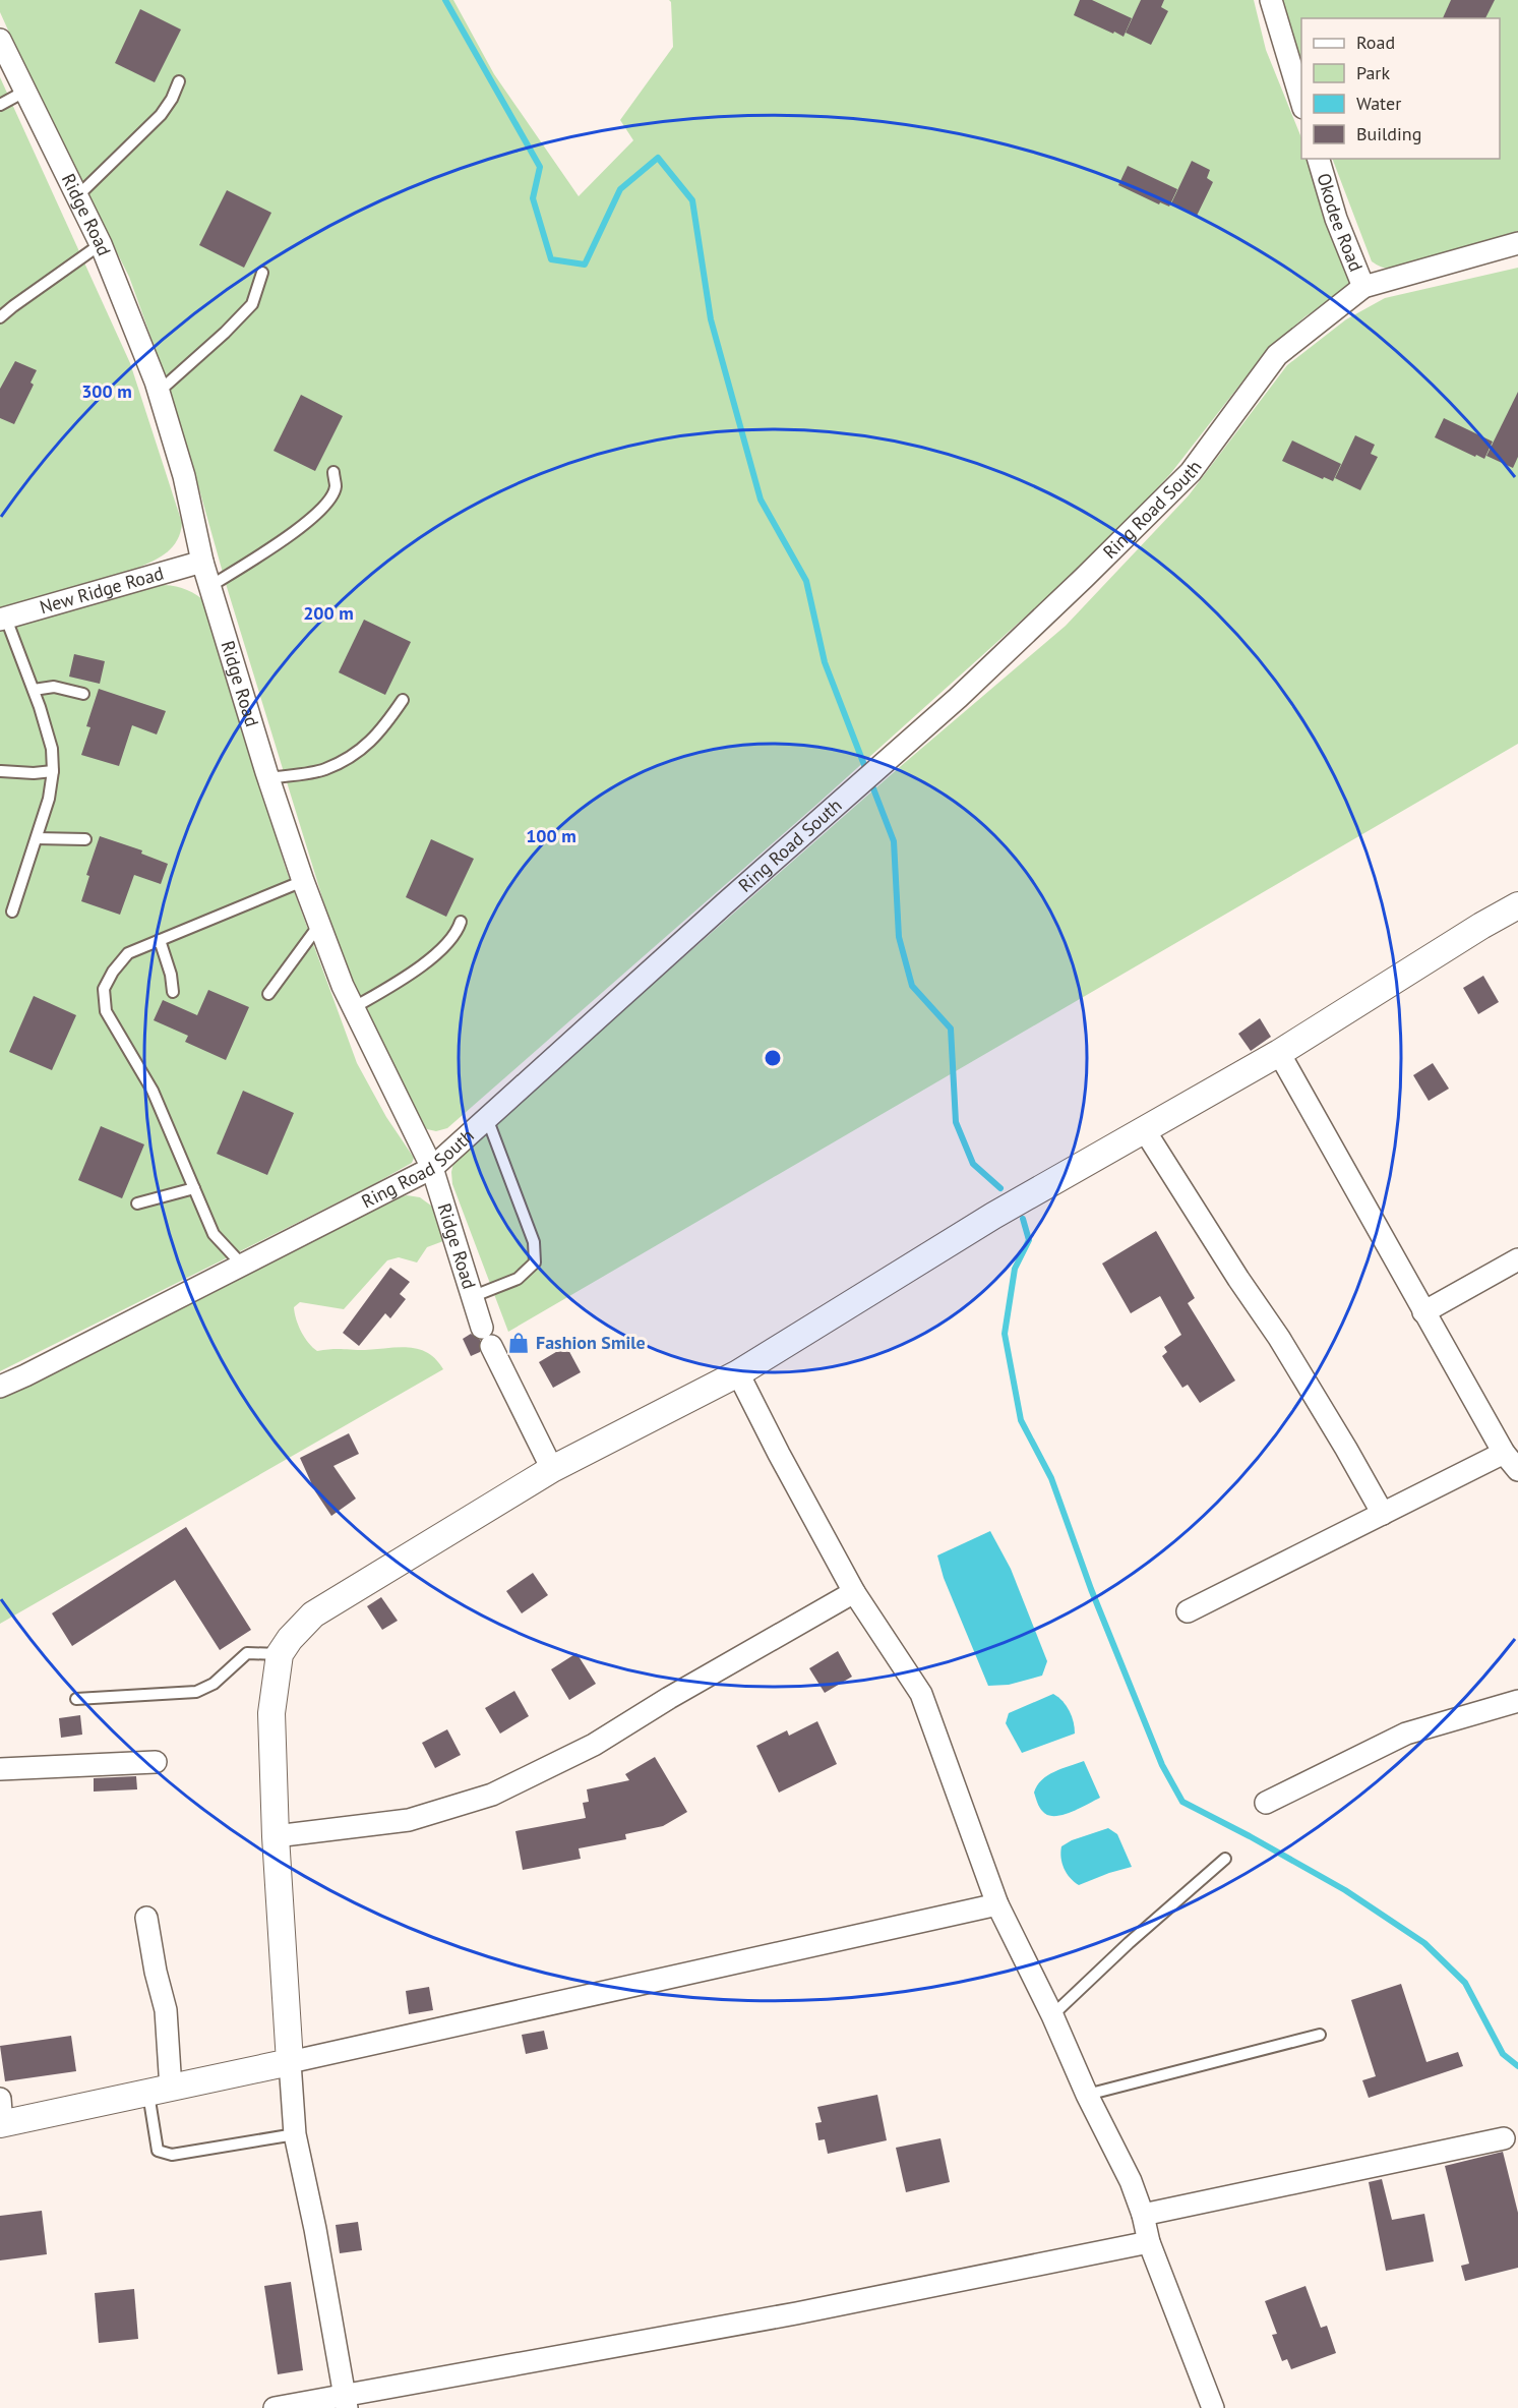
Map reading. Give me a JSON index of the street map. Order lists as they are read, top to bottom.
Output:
{
  "streets": {
    "street": [
      "Ridge Road",
      "Okodee Road",
      "Ring Road South",
      "New Ridge Road"
    ]
  },
  "crossings": [
    ["Ridge Road", "Ring Road South"],
    ["Ridge Road", "New Ridge Road"],
    ["Okodee Road", "Ring Road South"]
  ],
  "places": {
    "shop": ["Fashion Smile"]
  },
  "legend": [
    "Road",
    "Park",
    "Water",
    "Building"
  ],
  "rings": ["300 m", "200 m", "100 m"]
}
